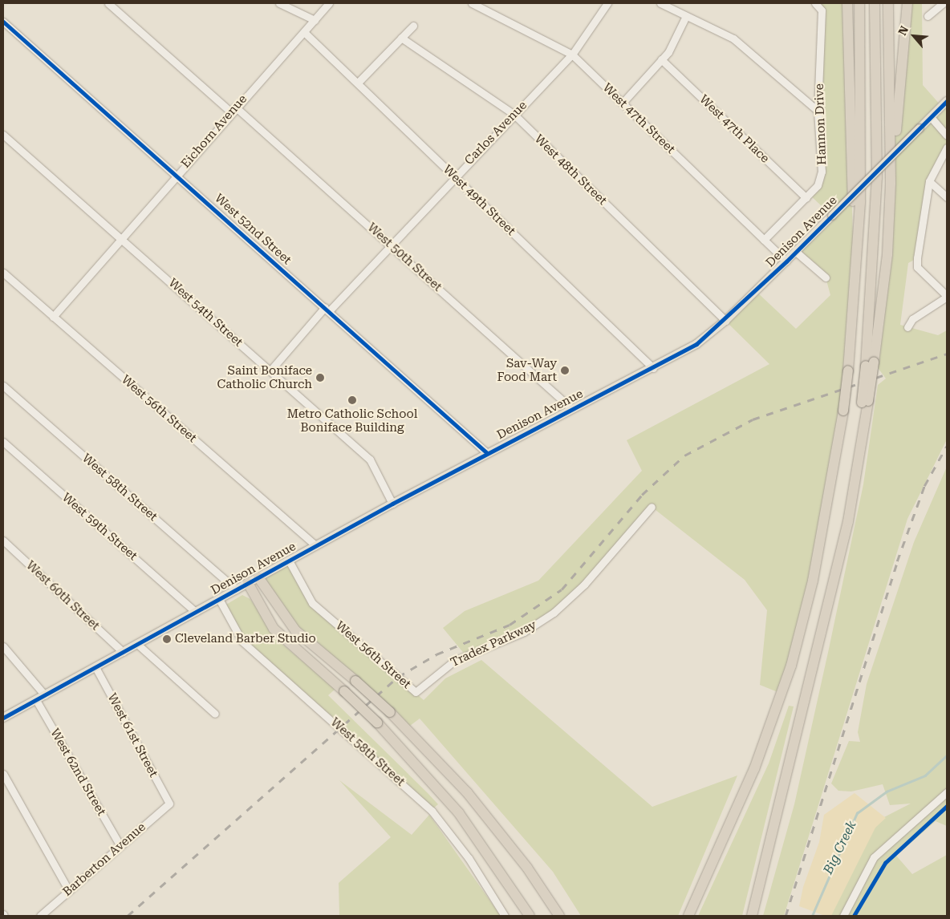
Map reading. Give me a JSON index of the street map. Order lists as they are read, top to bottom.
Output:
{
  "streets": {
    "main road": ["Denison Avenue"],
    "street": [
      "West 47th Street",
      "Hannon Drive",
      "West 47th Place",
      "Eichorn Avenue",
      "Carlos Avenue",
      "West 48th Street",
      "West 49th Street",
      "West 52nd Street",
      "West 50th Street",
      "West 54th Street",
      "West 56th Street",
      "West 58th Street",
      "West 59th Street",
      "West 60th Street",
      "Tradex Parkway",
      "West 61st Street",
      "West 62nd Street",
      "Barberton Avenue"
    ]
  },
  "crossings": [
    ["West 47th Street", "Hannon Drive"],
    ["West 47th Street", "Carlos Avenue"],
    ["West 47th Street", "Denison Avenue"],
    ["Hannon Drive", "West 47th Place"],
    ["Eichorn Avenue", "West 49th Street"],
    ["Eichorn Avenue", "West 52nd Street"],
    ["Eichorn Avenue", "West 50th Street"],
    ["Eichorn Avenue", "West 54th Street"],
    ["Eichorn Avenue", "West 56th Street"],
    ["Carlos Avenue", "West 48th Street"],
    ["Carlos Avenue", "West 49th Street"],
    ["Carlos Avenue", "West 52nd Street"],
    ["Carlos Avenue", "West 50th Street"],
    ["Carlos Avenue", "West 54th Street"],
    ["West 48th Street", "Denison Avenue"],
    ["West 49th Street", "Denison Avenue"],
    ["West 52nd Street", "Denison Avenue"],
    ["Denison Avenue", "West 50th Street"],
    ["Denison Avenue", "West 54th Street"],
    ["Denison Avenue", "West 56th Street"],
    ["Denison Avenue", "West 58th Street"],
    ["Denison Avenue", "West 59th Street"],
    ["Denison Avenue", "West 60th Street"],
    ["Denison Avenue", "West 61st Street"],
    ["Denison Avenue", "West 62nd Street"],
    ["West 56th Street", "Tradex Parkway"],
    ["West 61st Street", "Barberton Avenue"],
    ["West 62nd Street", "Barberton Avenue"]
  ],
  "water": ["Big Creek"],
  "places": [
    "Sav-Way Food Mart",
    "Saint Boniface Catholic Church",
    "Metro Catholic School Boniface Building",
    "Cleveland Barber Studio"
  ],
  "north": "top left"
}
